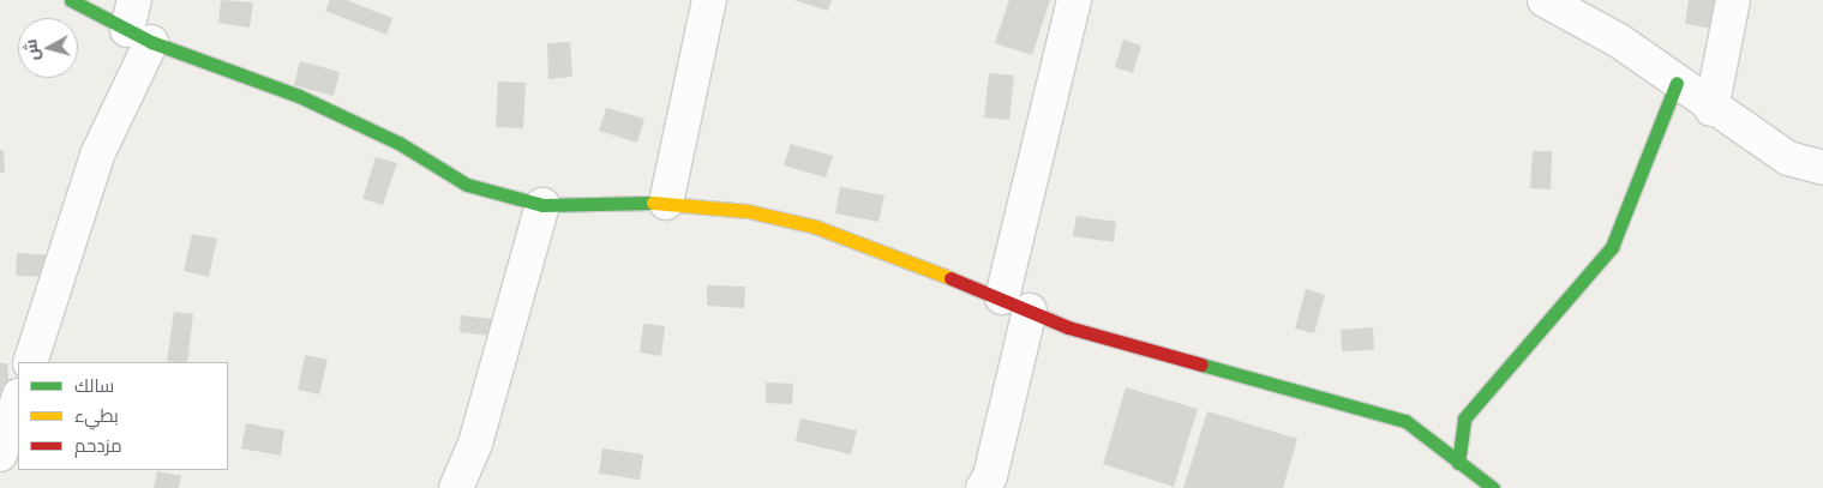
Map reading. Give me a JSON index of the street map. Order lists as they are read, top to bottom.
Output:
{
  "legend": ["سالك", "بطيء", "مزدحم"],
  "north": "left"
}
